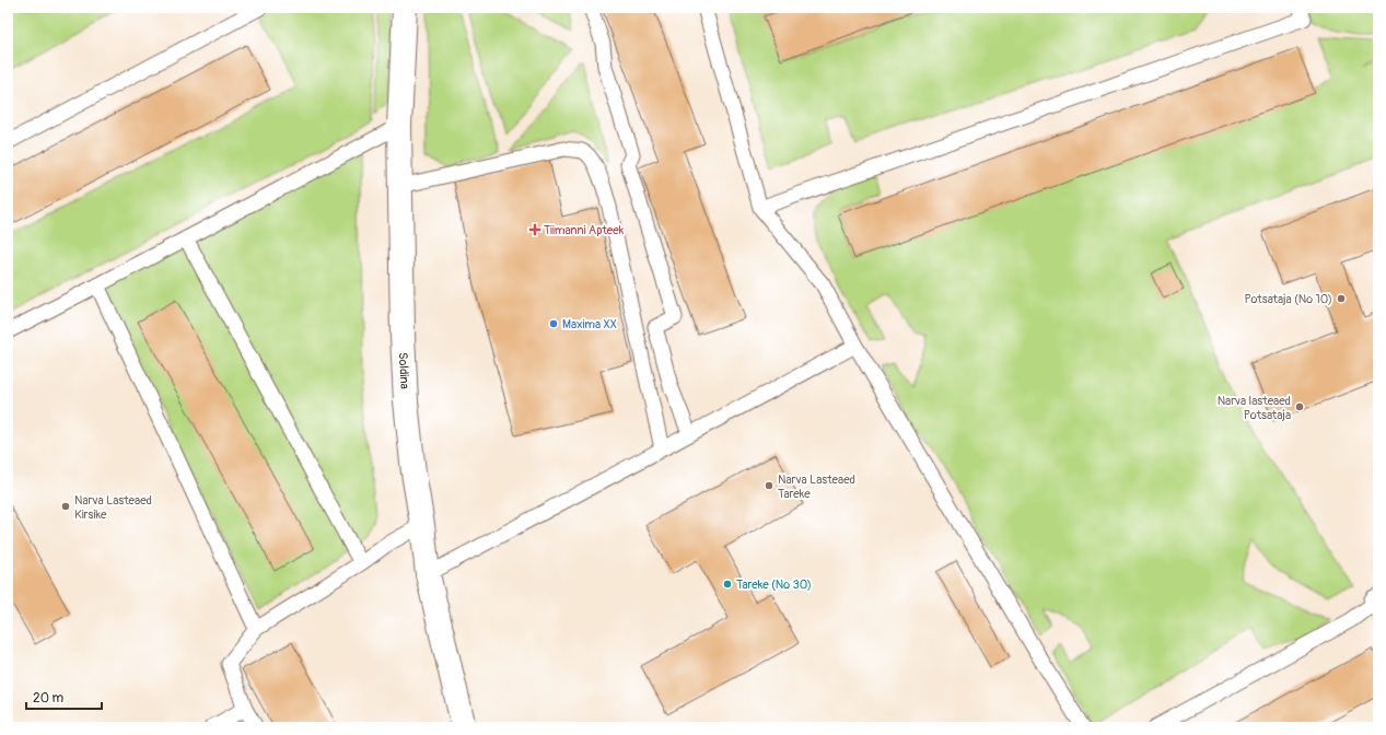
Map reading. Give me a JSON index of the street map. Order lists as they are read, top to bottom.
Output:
{
  "streets": {
    "street": ["Soldina"]
  },
  "places": {
    "health": ["Tiimanni Apteek"],
    "other": [
      "Potsataja (№ 10)",
      "Maxima XX",
      "Narva lasteaed Potsataja",
      "Narva Lasteaed Tareke",
      "Narva Lasteaed Kirsike",
      "Tareke (№ 30)"
    ]
  },
  "scale_bar": "20 m"
}
